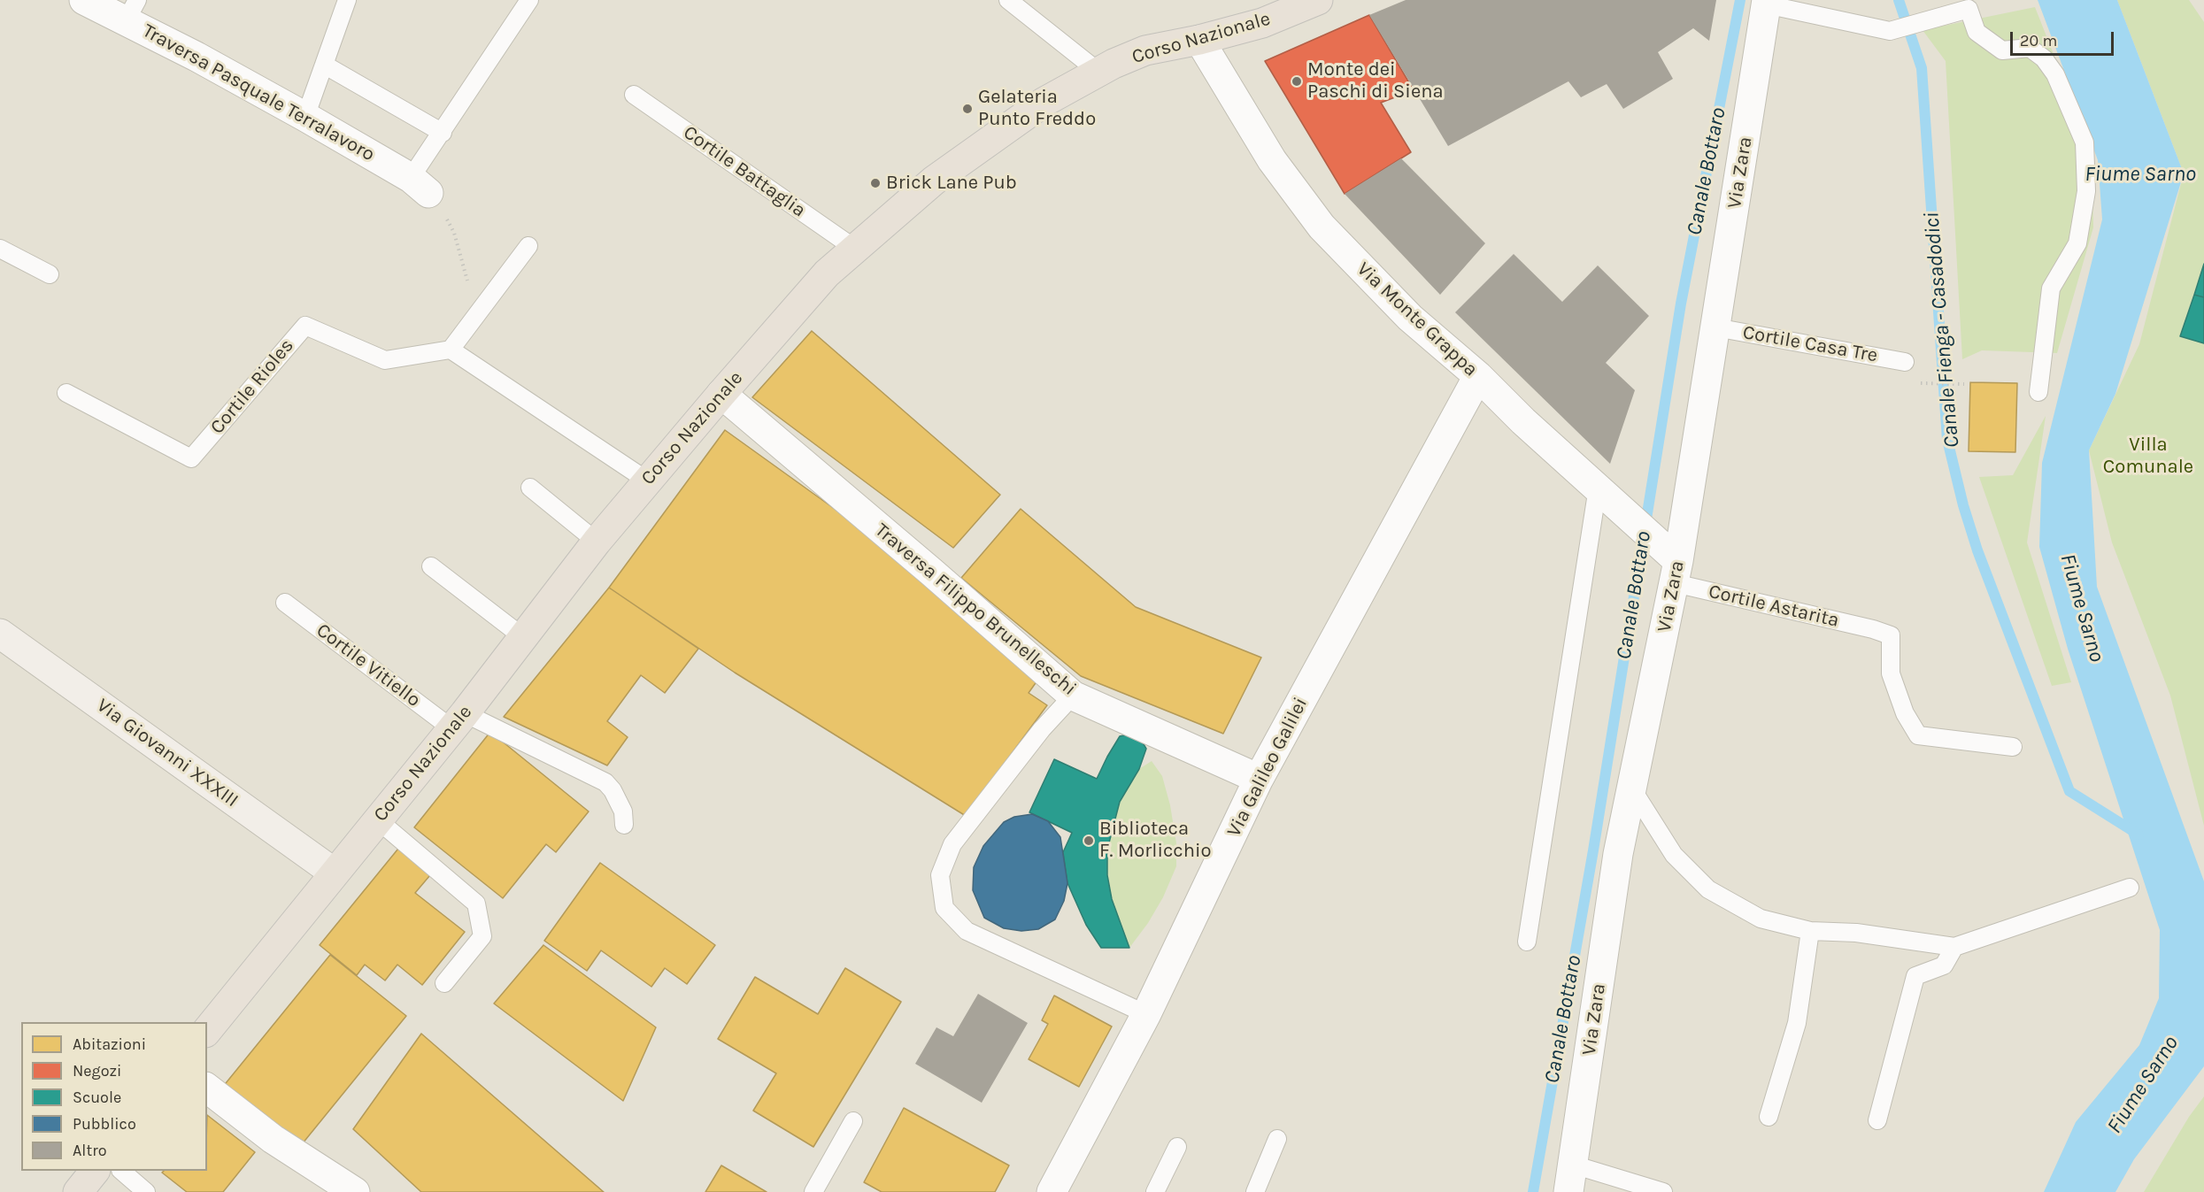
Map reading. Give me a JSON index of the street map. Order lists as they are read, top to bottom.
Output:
{
  "streets": {
    "main road": ["Corso Nazionale", "Via Giovanni XXXIII"],
    "street": [
      "Traversa Pasquale Terralavoro",
      "Via Zara",
      "Via Monte Grappa",
      "Traversa Filippo Brunelleschi",
      "Via Galileo Galilei"
    ],
    "lane": [
      "Cortile Battaglia",
      "Cortile Casa Tre",
      "Cortile Rioles",
      "Cortile Astarita",
      "Cortile Vitiello"
    ]
  },
  "crossings": [
    ["Corso Nazionale", "Cortile Battaglia"],
    ["Corso Nazionale", "Via Monte Grappa"],
    ["Corso Nazionale", "Traversa Filippo Brunelleschi"],
    ["Corso Nazionale", "Cortile Vitiello"],
    ["Corso Nazionale", "Via Giovanni XXXIII"],
    ["Via Zara", "Via Monte Grappa"],
    ["Via Zara", "Cortile Casa Tre"],
    ["Via Zara", "Cortile Astarita"],
    ["Via Monte Grappa", "Cortile Astarita"],
    ["Via Monte Grappa", "Via Galileo Galilei"],
    ["Traversa Filippo Brunelleschi", "Via Galileo Galilei"]
  ],
  "water": ["Canale Bottaro", "Fiume Sarno", "Canale Fienga - Casadodici"],
  "parks": ["Villa Comunale"],
  "places": [
    "Monte dei Paschi di Siena",
    "Gelateria Punto Freddo",
    "Brick Lane Pub",
    "Biblioteca F. Morlicchio"
  ],
  "legend": [
    "Abitazioni",
    "Negozi",
    "Scuole",
    "Pubblico",
    "Altro"
  ],
  "scale_bar": "20 m"
}
